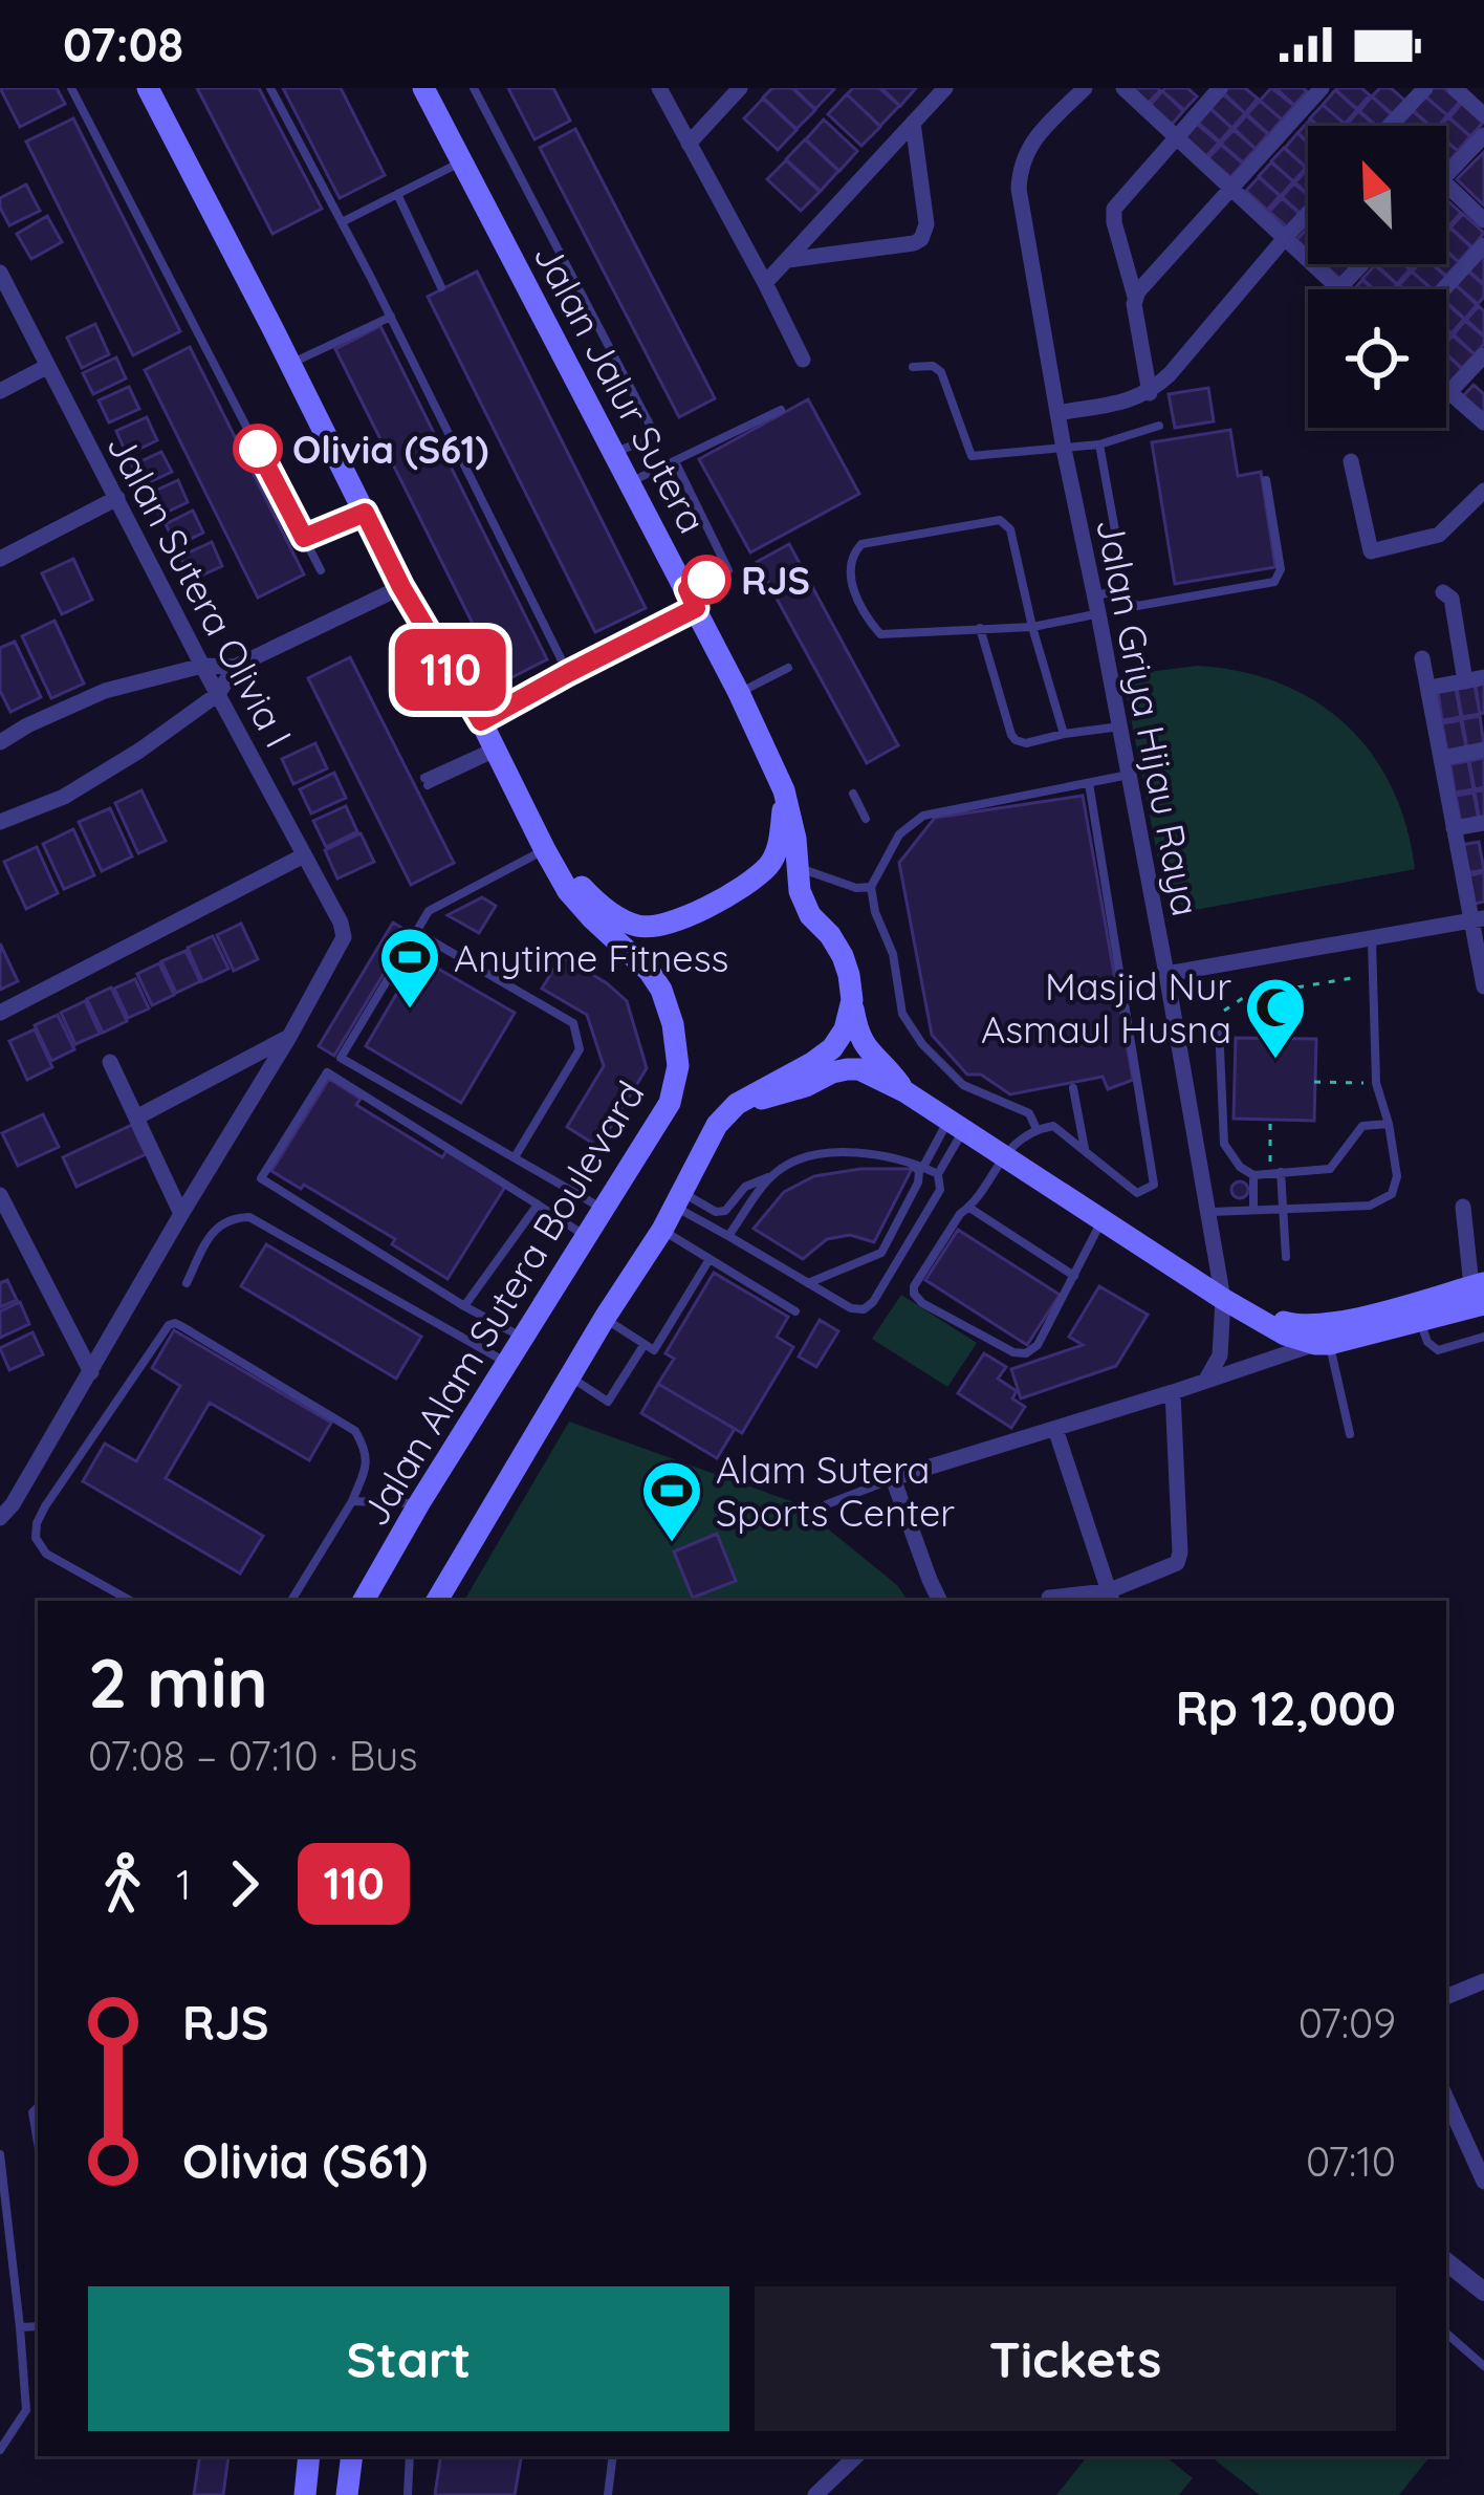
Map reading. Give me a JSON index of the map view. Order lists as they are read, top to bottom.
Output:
{
  "streets": {
    "main road": ["Jalan Jalur Sutera", "Jalan Alam Sutera Boulevard"],
    "street": ["Jalan Sutera Olivia I", "Jalan Griya Hijau Raya"]
  },
  "crossings": [
    ["Jalan Jalur Sutera", "Jalan Griya Hijau Raya"]
  ],
  "places": {
    "other": ["Olivia (S61)", "RJS"],
    "sports": ["Anytime Fitness", "Alam Sutera Sports Center"],
    "mosque": ["Masjid Nur Asmaul Husna"]
  },
  "lines": ["bus line 110"],
  "north": "top left",
  "page": {
    "status": "07:08",
    "on_map": "110",
    "heading": ["2 min", "07:08 – 07:10 · Bus", "Rp 12,000"],
    "legs": ["1", "110"],
    "list": [
      {
        "name": "RJS",
        "value": "07:09"
      },
      {
        "name": "Olivia (S61)",
        "value": "07:10"
      }
    ],
    "buttons": ["Start", "Tickets"]
  }
}
